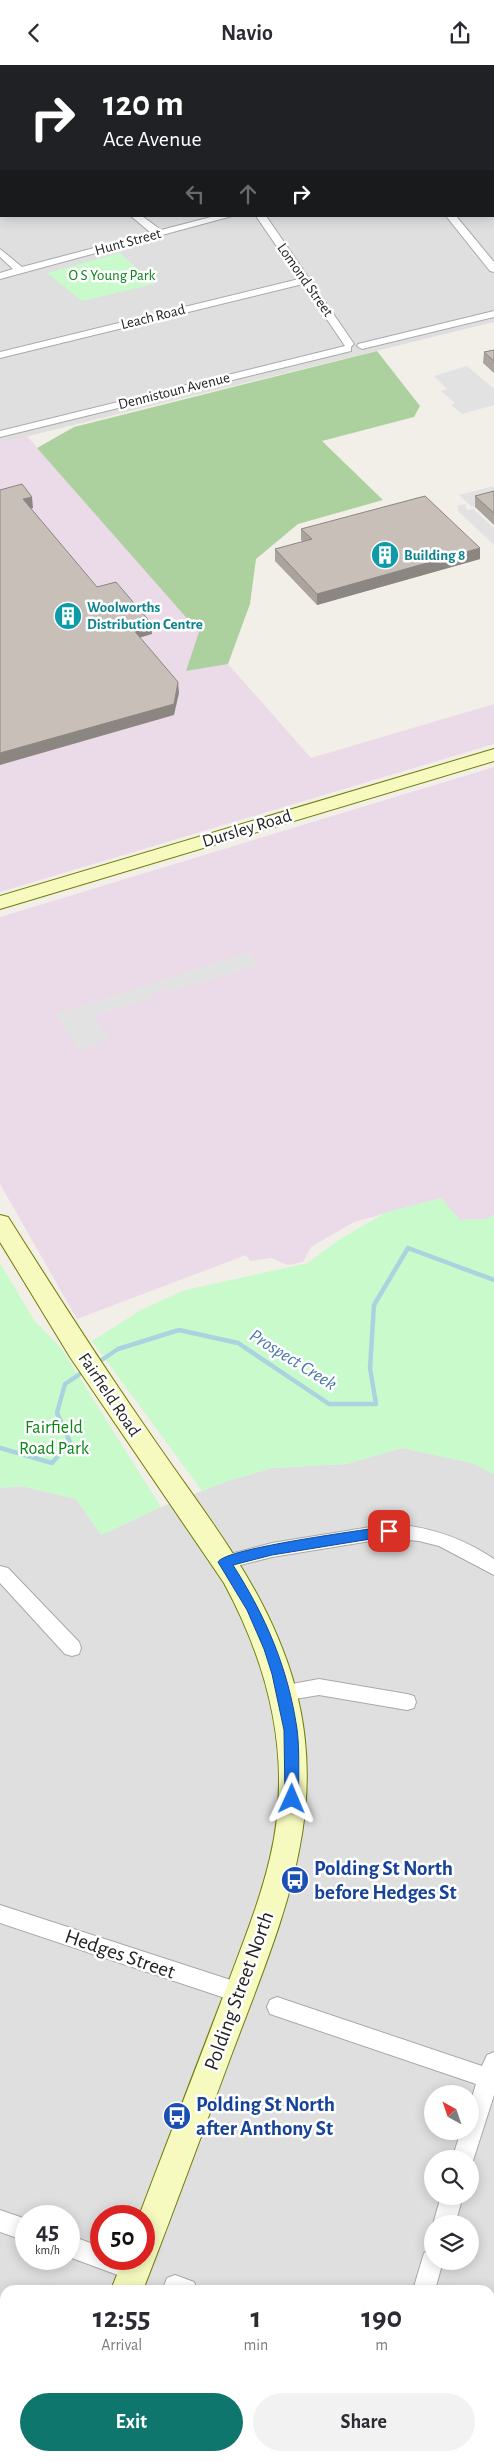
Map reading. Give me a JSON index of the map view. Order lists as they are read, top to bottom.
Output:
{
  "streets": {
    "main road": ["Dursley Road", "Fairfield Road", "Polding Street North"],
    "street": [
      "Hunt Street",
      "Lomond Street",
      "Leach Road",
      "Dennistoun Avenue",
      "Hedges Street"
    ]
  },
  "crossings": [
    ["Lomond Street", "Leach Road"],
    ["Lomond Street", "Dennistoun Avenue"],
    ["Fairfield Road", "Polding Street North"],
    ["Hedges Street", "Polding Street North"]
  ],
  "water": ["Prospect Creek"],
  "parks": ["O S Young Park", "Fairfield Road Park"],
  "places": {
    "building": ["Building 8", "Woolworths Distribution Centre"],
    "bus stop": ["Polding St North before Hedges St", "Polding St North after Anthony St"]
  },
  "north": "top left",
  "page": {
    "header": "Navio",
    "turn": ["120 m", "Ace Avenue"],
    "speed": "45 km/h",
    "limit": "50",
    "eta": [
      "12:55",
      "Arrival",
      "1",
      "min",
      "190",
      "m"
    ],
    "buttons": ["Exit", "Share"]
  }
}
